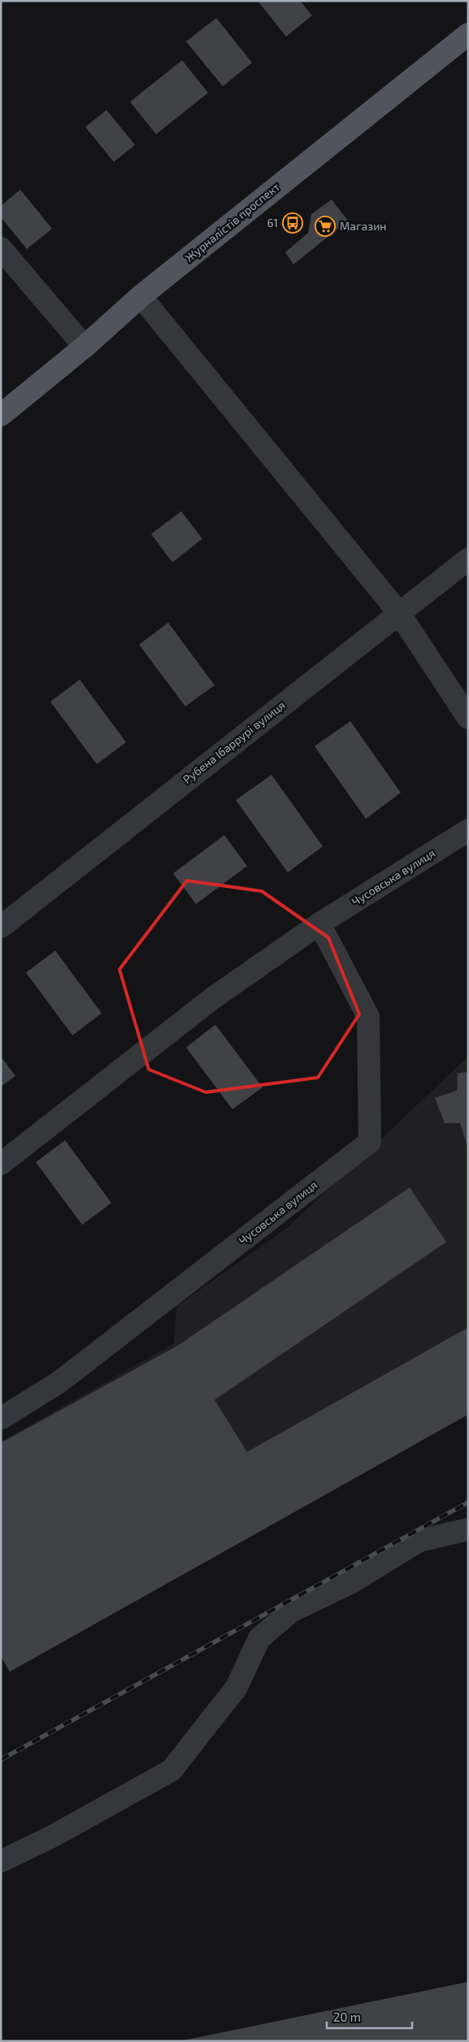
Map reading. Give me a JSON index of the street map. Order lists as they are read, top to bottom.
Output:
{
  "streets": {
    "main road": ["Журналістів проспект"],
    "street": ["Рубена Ібаррурі вулиця", "Чусовська вулиця"]
  },
  "places": {
    "bus stop": ["61"],
    "supermarket": ["Магазин"]
  },
  "scale_bar": "20 m"
}
